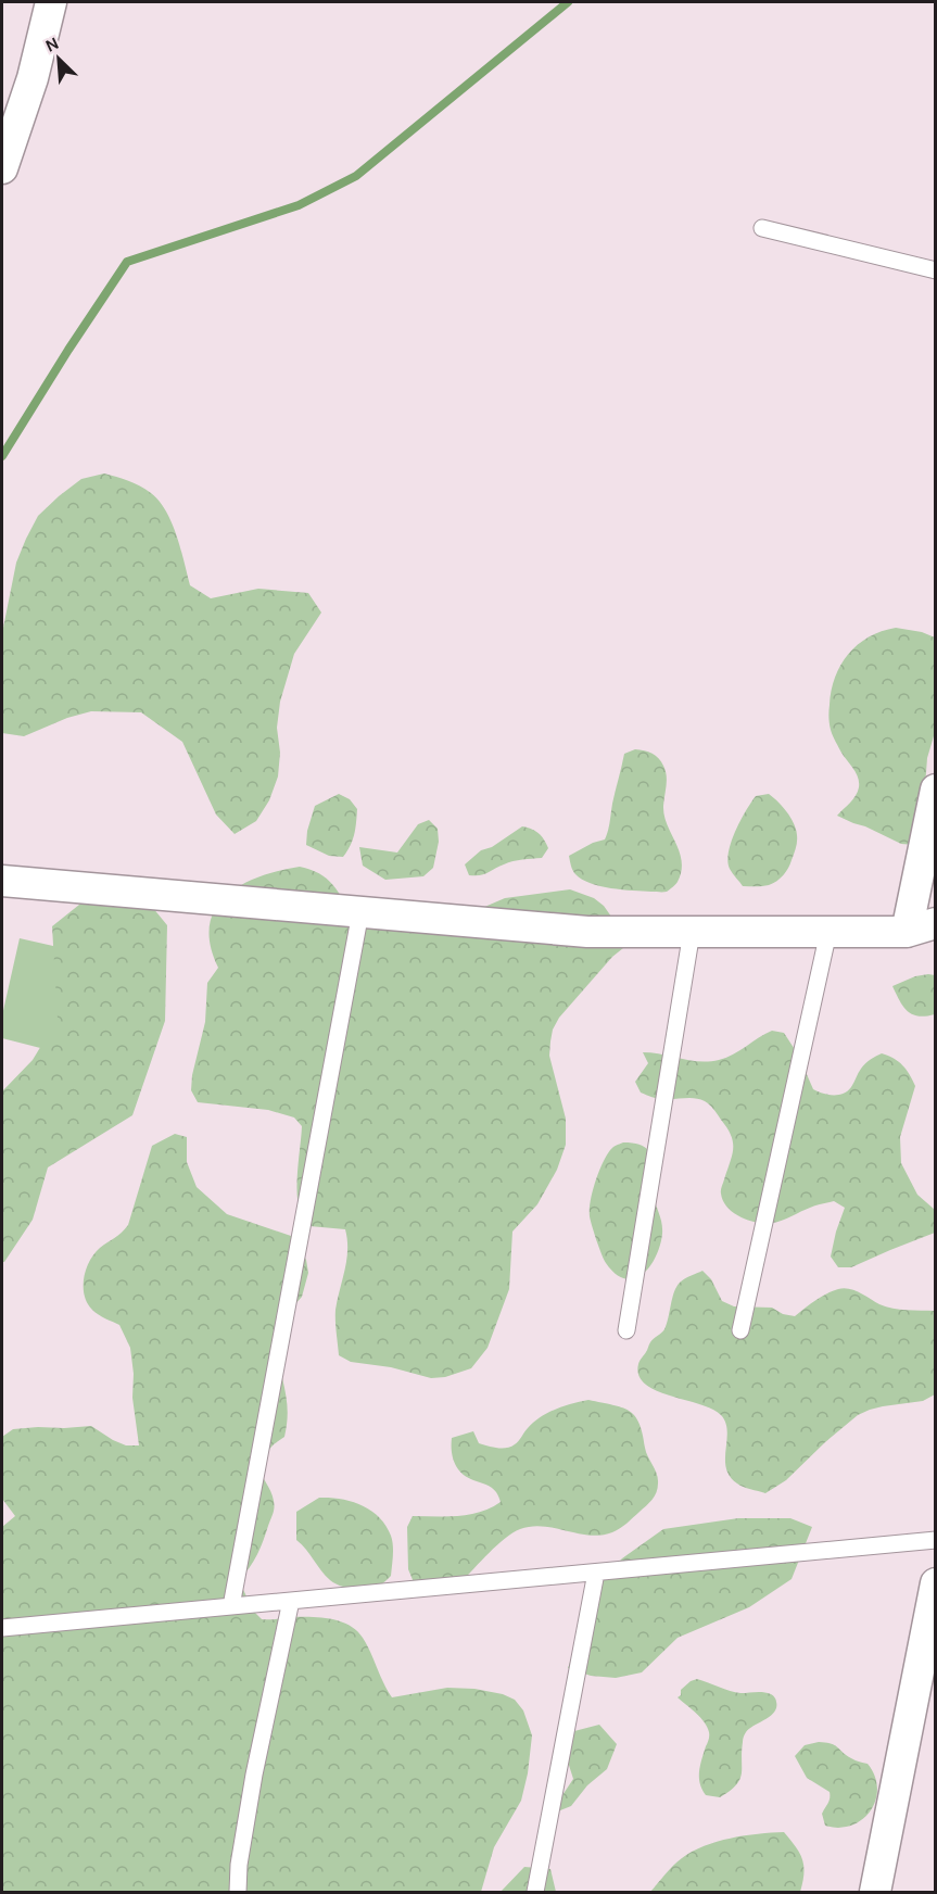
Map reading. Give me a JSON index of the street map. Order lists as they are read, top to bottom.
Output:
{
  "north": "top left"
}
